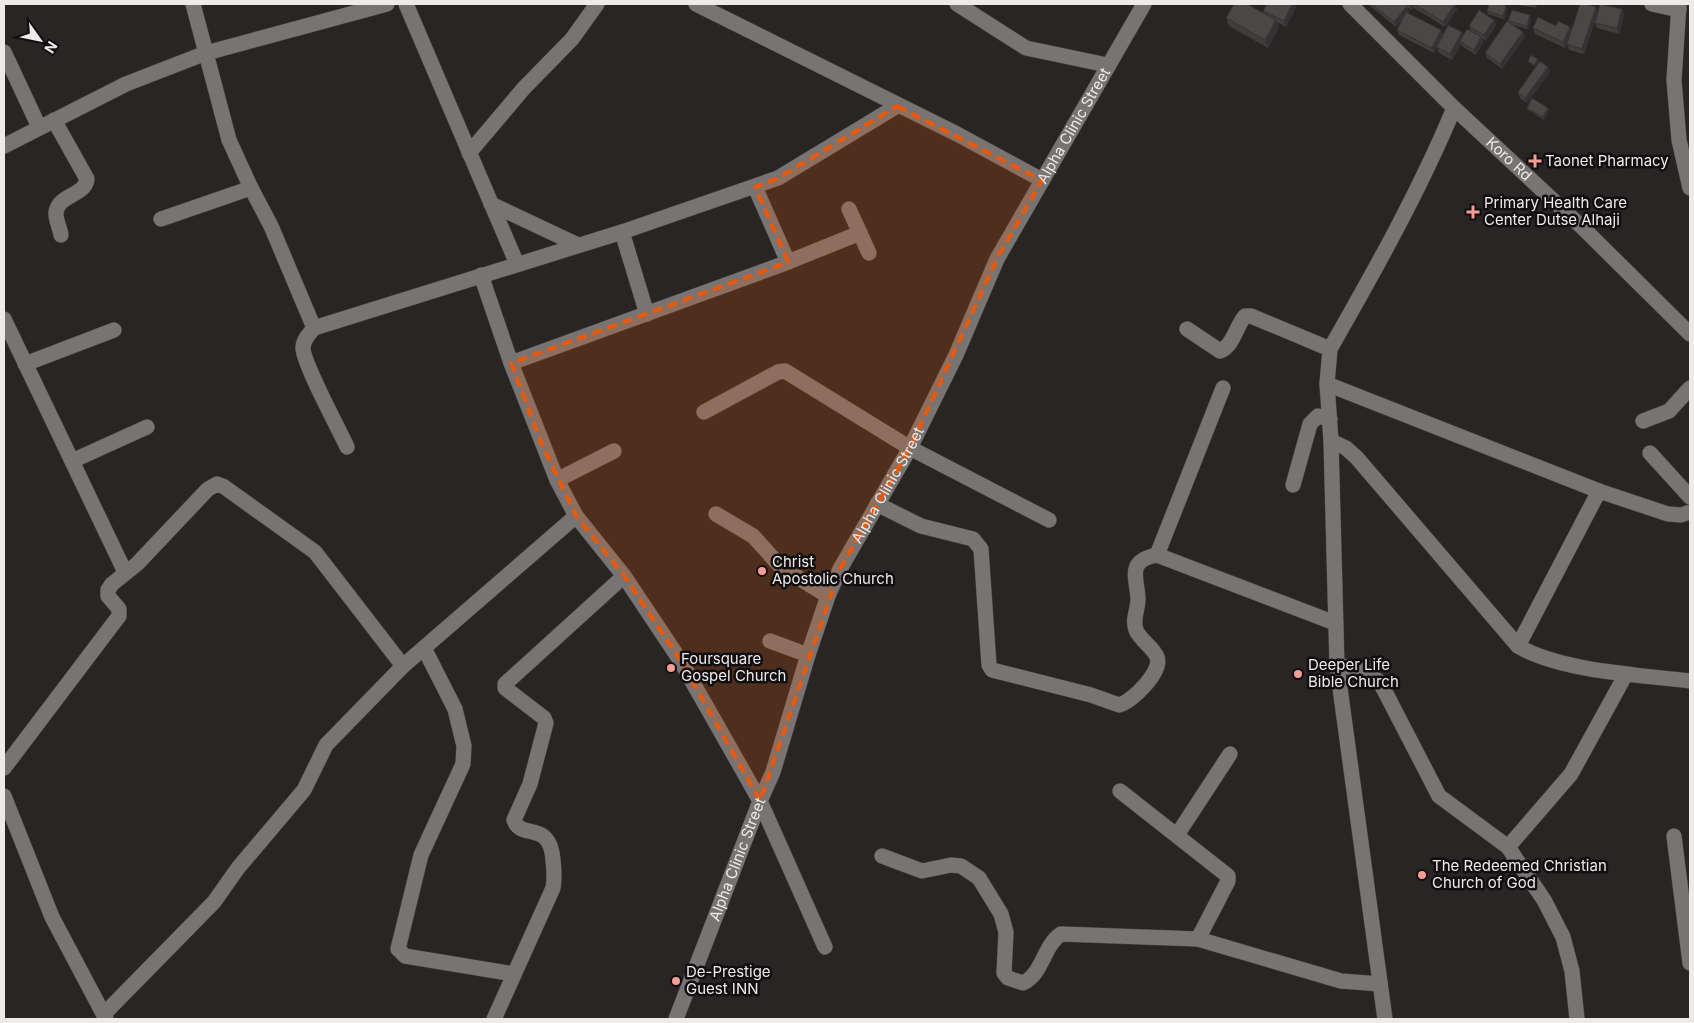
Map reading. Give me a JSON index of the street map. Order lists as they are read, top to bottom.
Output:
{
  "streets": {
    "street": ["Alpha Clinic Street", "Koro Rd"]
  },
  "places": {
    "health": ["Taonet Pharmacy", "Primary Health Care Center Dutse Alhaji"],
    "other": [
      "Christ Apostolic Church",
      "Foursquare Gospel Church",
      "Deeper Life Bible Church",
      "The Redeemed Christian Church of God",
      "De-Prestige Guest INN"
    ]
  },
  "north": "bottom right"
}
